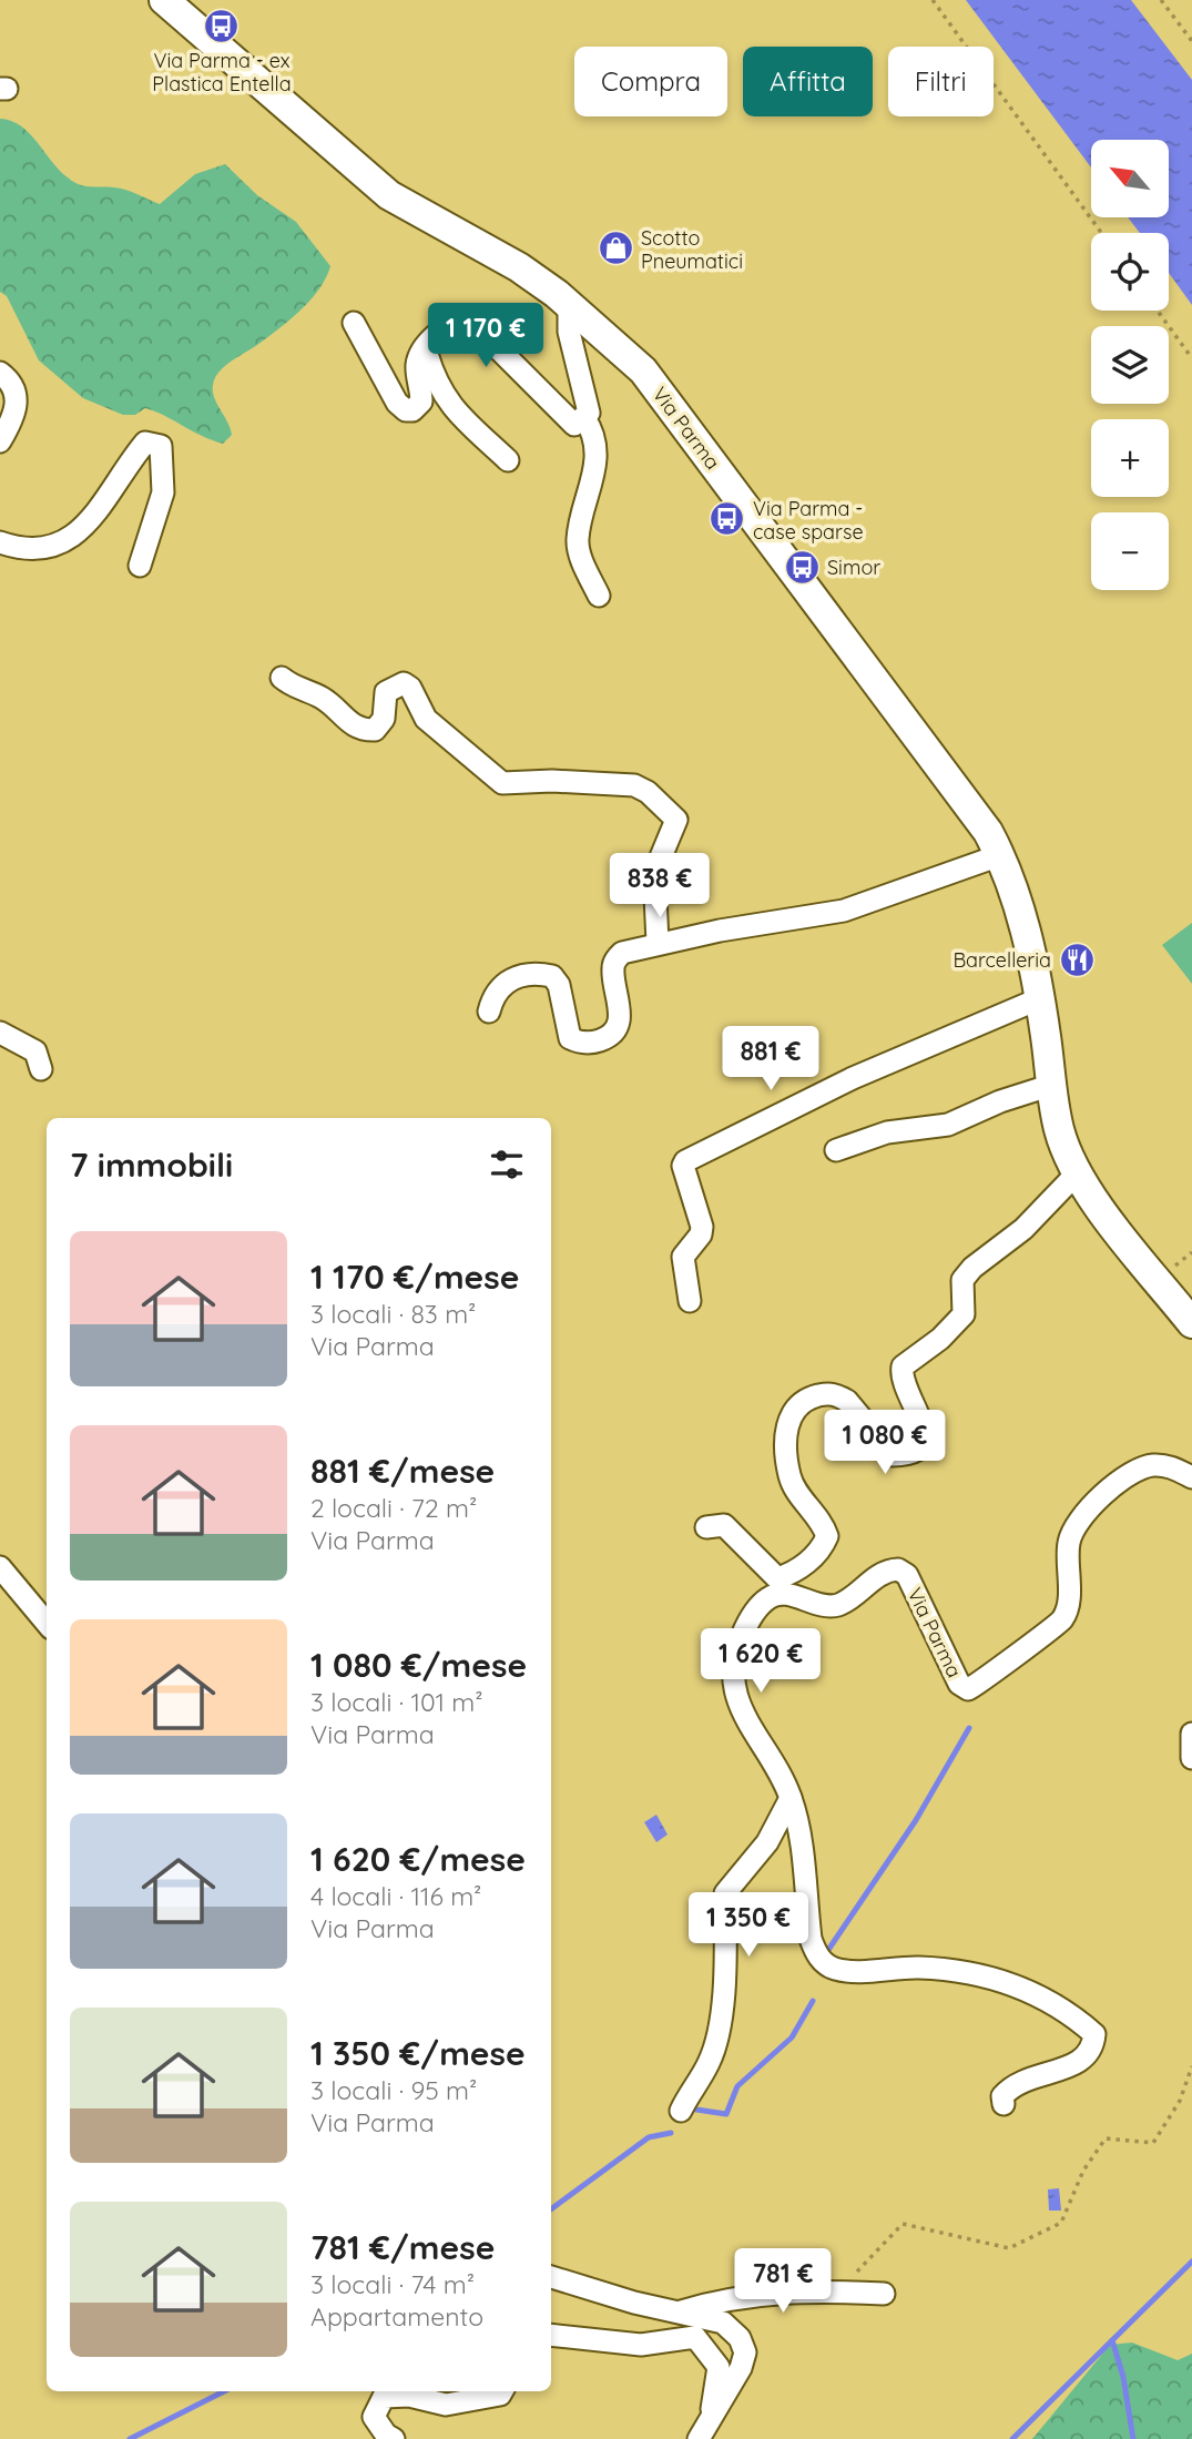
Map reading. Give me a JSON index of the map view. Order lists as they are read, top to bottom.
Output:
{
  "streets": {
    "main road": ["Via Parma"]
  },
  "places": {
    "bus stop": ["Via Parma - ex Plastica Entella", "Via Parma - case sparse", "Simor"],
    "shop": ["Scotto Pneumatici"],
    "restaurant": ["Barcelleria"]
  },
  "north": "top left",
  "page": {
    "chip": ["Compra", "Affitta", "Filtri"],
    "map_buttons": ["+", "−"],
    "price": [
      "1 170 €",
      "838 €",
      "881 €",
      "1 080 €",
      "1 620 €",
      "1 350 €",
      "781 €"
    ],
    "heading": "7 immobili",
    "list": [
      {
        "name": "1 170 €/mese",
        "note": "3 locali · 83 m² · Via Parma"
      },
      {
        "name": "881 €/mese",
        "note": "2 locali · 72 m² · Via Parma"
      },
      {
        "name": "1 080 €/mese",
        "note": "3 locali · 101 m² · Via Parma"
      },
      {
        "name": "1 620 €/mese",
        "note": "4 locali · 116 m² · Via Parma"
      },
      {
        "name": "1 350 €/mese",
        "note": "3 locali · 95 m² · Via Parma"
      },
      {
        "name": "781 €/mese",
        "note": "3 locali · 74 m² · Appartamento"
      }
    ]
  }
}
